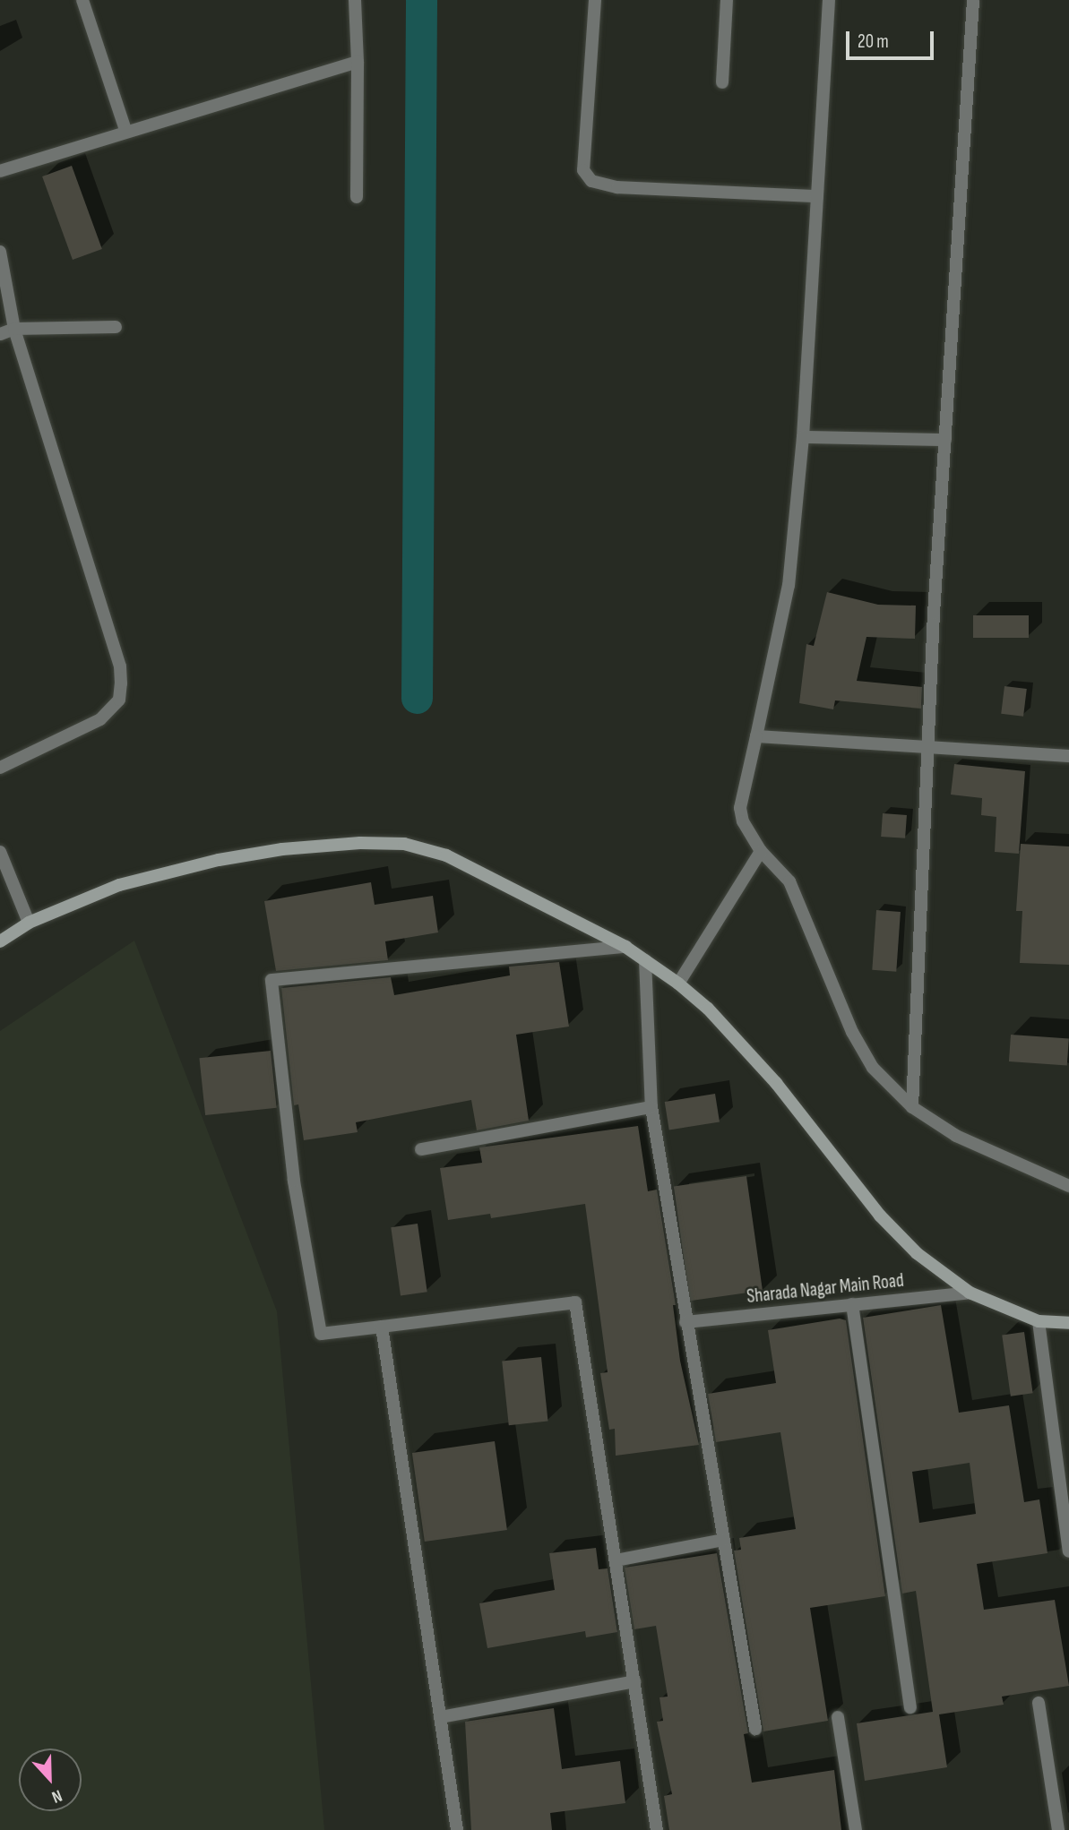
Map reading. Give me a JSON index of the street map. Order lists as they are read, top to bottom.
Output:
{
  "streets": {
    "street": ["Sharada Nagar Main Road"]
  },
  "scale_bar": "20 m",
  "north": "bottom"
}
